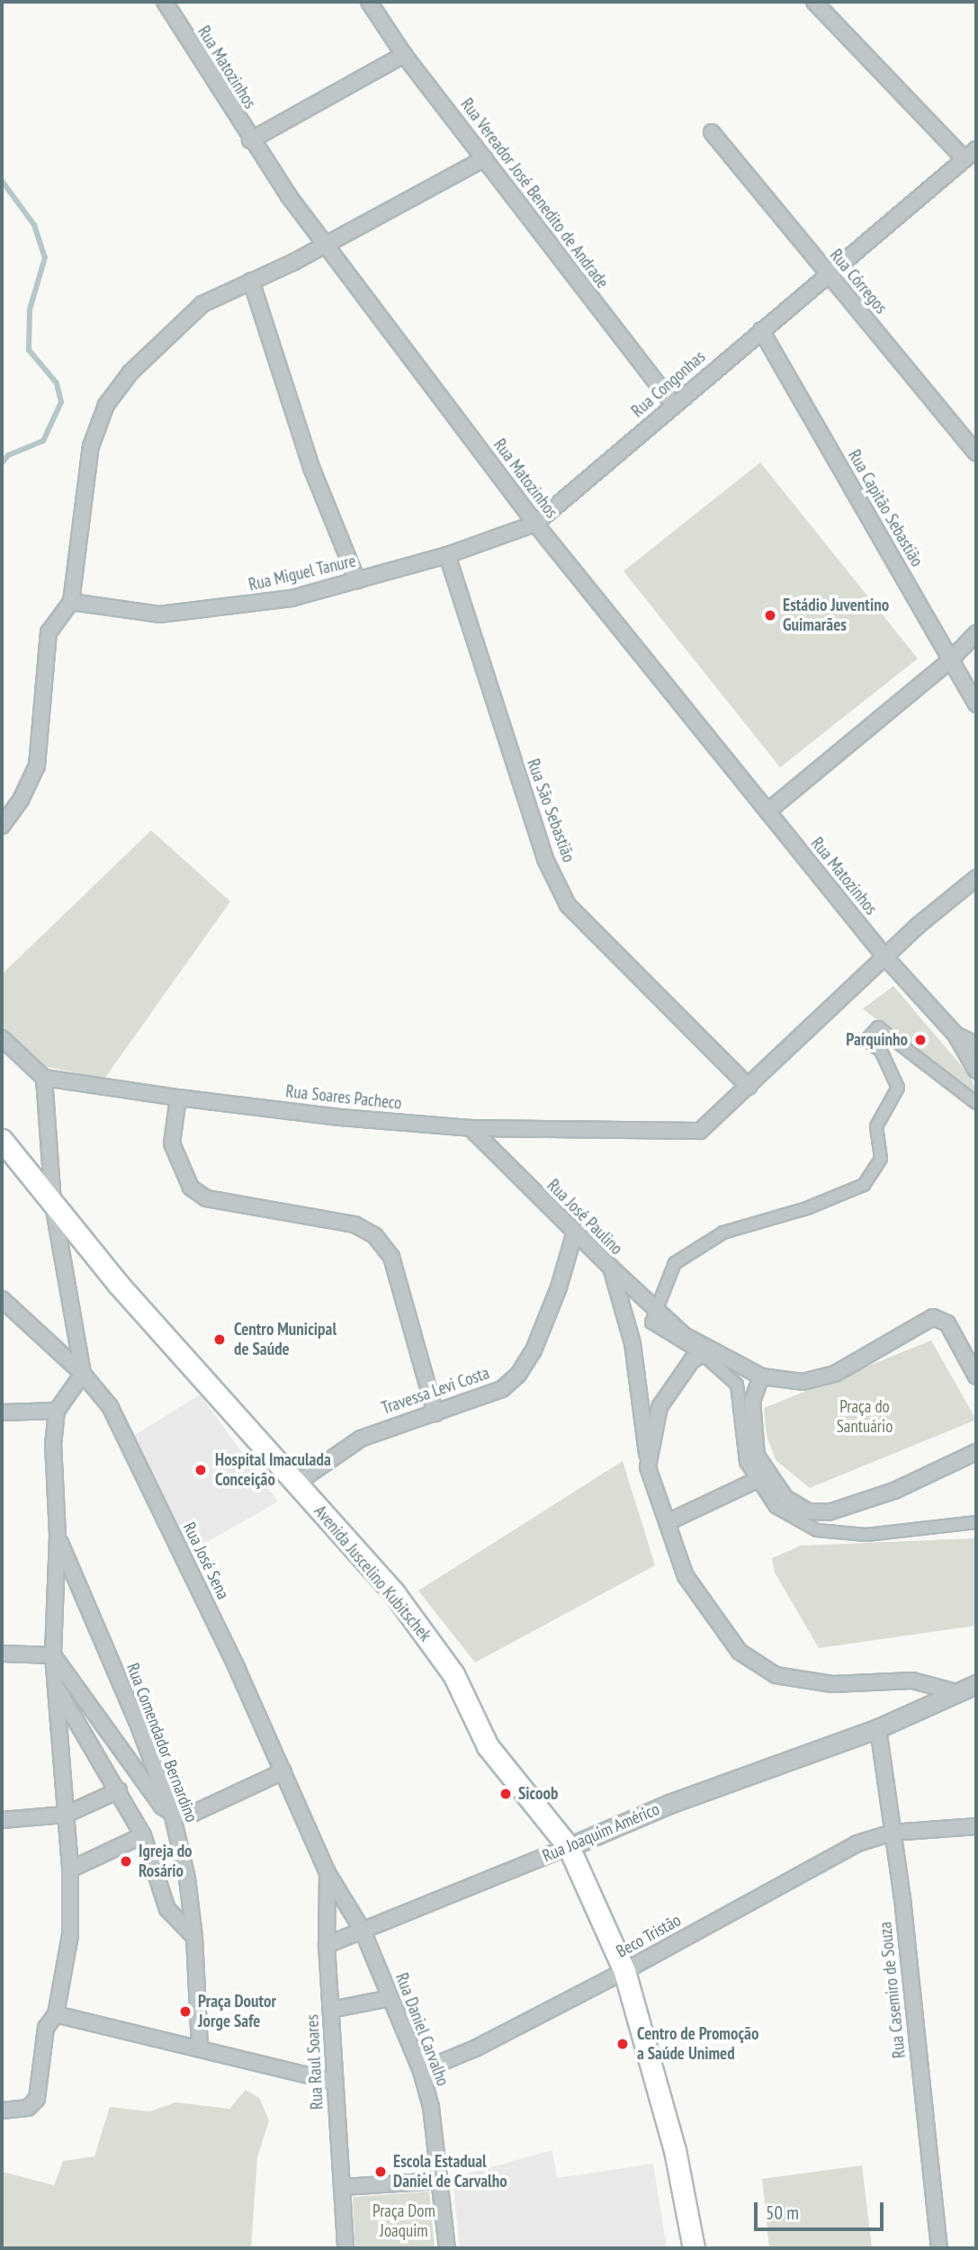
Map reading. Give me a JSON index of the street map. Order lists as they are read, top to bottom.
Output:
{
  "streets": {
    "main road": ["Avenida Juscelino Kubitschek"],
    "street": [
      "Rua Matozinhos",
      "Rua Vereador José Benedito de Andrade",
      "Rua Córregos",
      "Rua Congonhas",
      "Rua Capitão Sebastião",
      "Rua Miguel Tanure",
      "Rua São Sebastião",
      "Rua Soares Pacheco",
      "Rua José Paulino",
      "Travessa Levi Costa",
      "Rua José Sena",
      "Rua Comendador Bernardino",
      "Rua Joaquim Américo",
      "Beco Tristão",
      "Rua Casemiro de Souza",
      "Rua Daniel Carvalho",
      "Rua Raul Soares"
    ]
  },
  "crossings": [
    ["Rua Matozinhos", "Rua Congonhas"],
    ["Rua Matozinhos", "Rua Miguel Tanure"],
    ["Rua Vereador José Benedito de Andrade", "Rua Congonhas"],
    ["Rua Córregos", "Rua Congonhas"],
    ["Rua Congonhas", "Rua Capitão Sebastião"],
    ["Rua Congonhas", "Rua Miguel Tanure"],
    ["Rua Miguel Tanure", "Rua São Sebastião"],
    ["Rua São Sebastião", "Rua Soares Pacheco"],
    ["Rua Soares Pacheco", "Rua José Paulino"],
    ["Rua José Paulino", "Travessa Levi Costa"],
    ["Travessa Levi Costa", "Avenida Juscelino Kubitschek"],
    ["Rua José Sena", "Rua Comendador Bernardino"],
    ["Rua José Sena", "Rua Daniel Carvalho"],
    ["Rua José Sena", "Rua Raul Soares"],
    ["Avenida Juscelino Kubitschek", "Rua Joaquim Américo"],
    ["Avenida Juscelino Kubitschek", "Beco Tristão"],
    ["Rua Joaquim Américo", "Rua Casemiro de Souza"],
    ["Rua Joaquim Américo", "Rua Daniel Carvalho"],
    ["Rua Joaquim Américo", "Rua Raul Soares"],
    ["Beco Tristão", "Rua Casemiro de Souza"],
    ["Beco Tristão", "Rua Daniel Carvalho"],
    ["Rua Daniel Carvalho", "Rua Raul Soares"]
  ],
  "parks": ["Praça do Santuário", "Praça Dom Joaquim"],
  "places": [
    "Estádio Juventino Guimarães",
    "Parquinho",
    "Centro Municipal de Saúde",
    "Hospital Imaculada Conceição",
    "Sicoob",
    "Igreja do Rosário",
    "Praça Doutor Jorge Safe",
    "Centro de Promoção a Saúde Unimed",
    "Escola Estadual Daniel de Carvalho"
  ],
  "scale_bar": "50 m"
}
